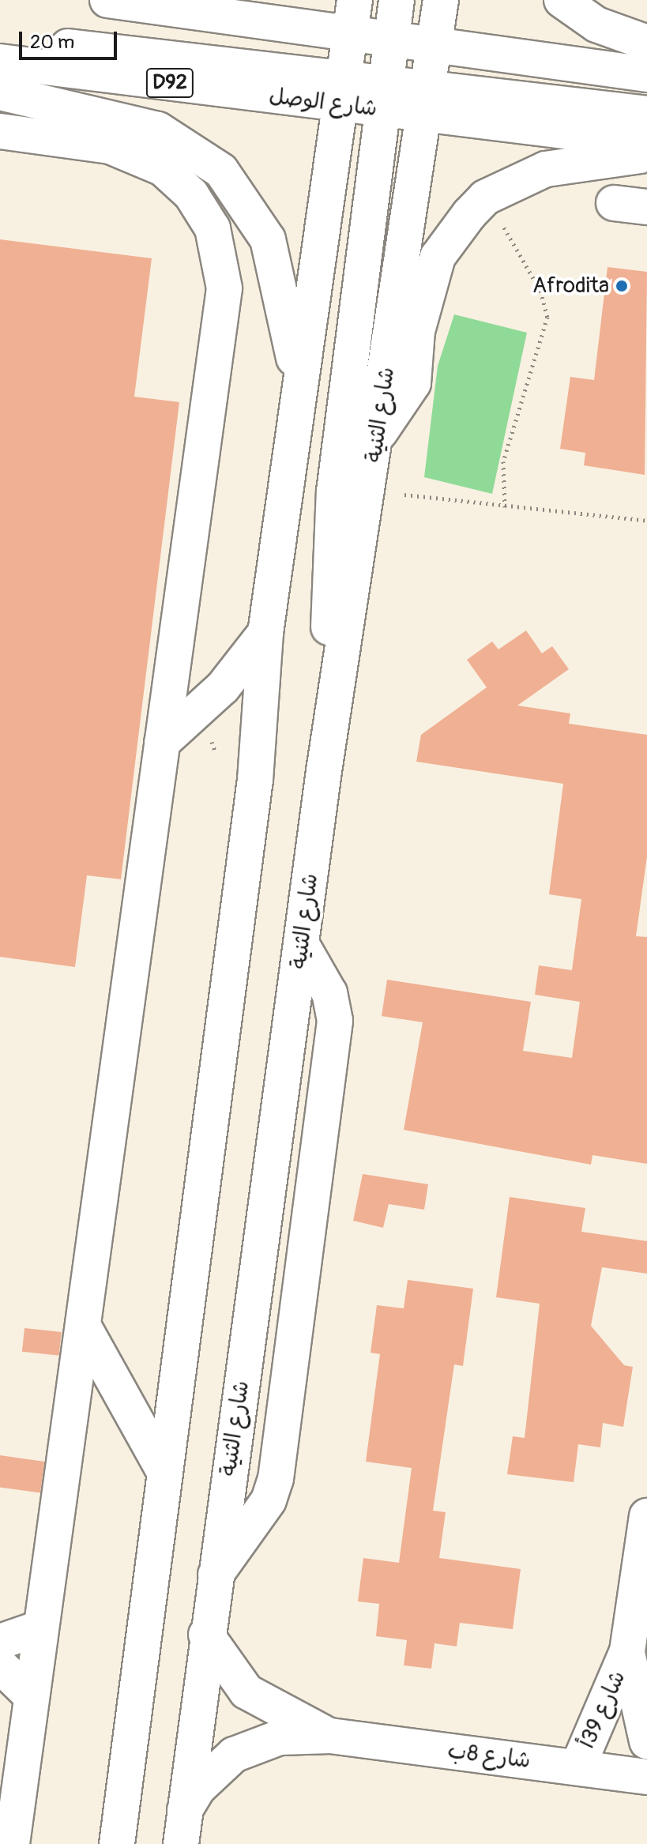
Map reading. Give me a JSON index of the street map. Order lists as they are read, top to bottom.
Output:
{
  "streets": {
    "main road": [
      "D92",
      "شارع الوصل",
      "شارع الثنية",
      "شارع 39أ",
      "شارع 8ب"
    ]
  },
  "crossings": [
    ["شارع الوصل", "شارع الثنية"],
    ["شارع الثنية", "شارع 8ب"],
    ["شارع 39أ", "شارع 8ب"]
  ],
  "places": ["Afrodita"],
  "scale_bar": "20 m"
}
